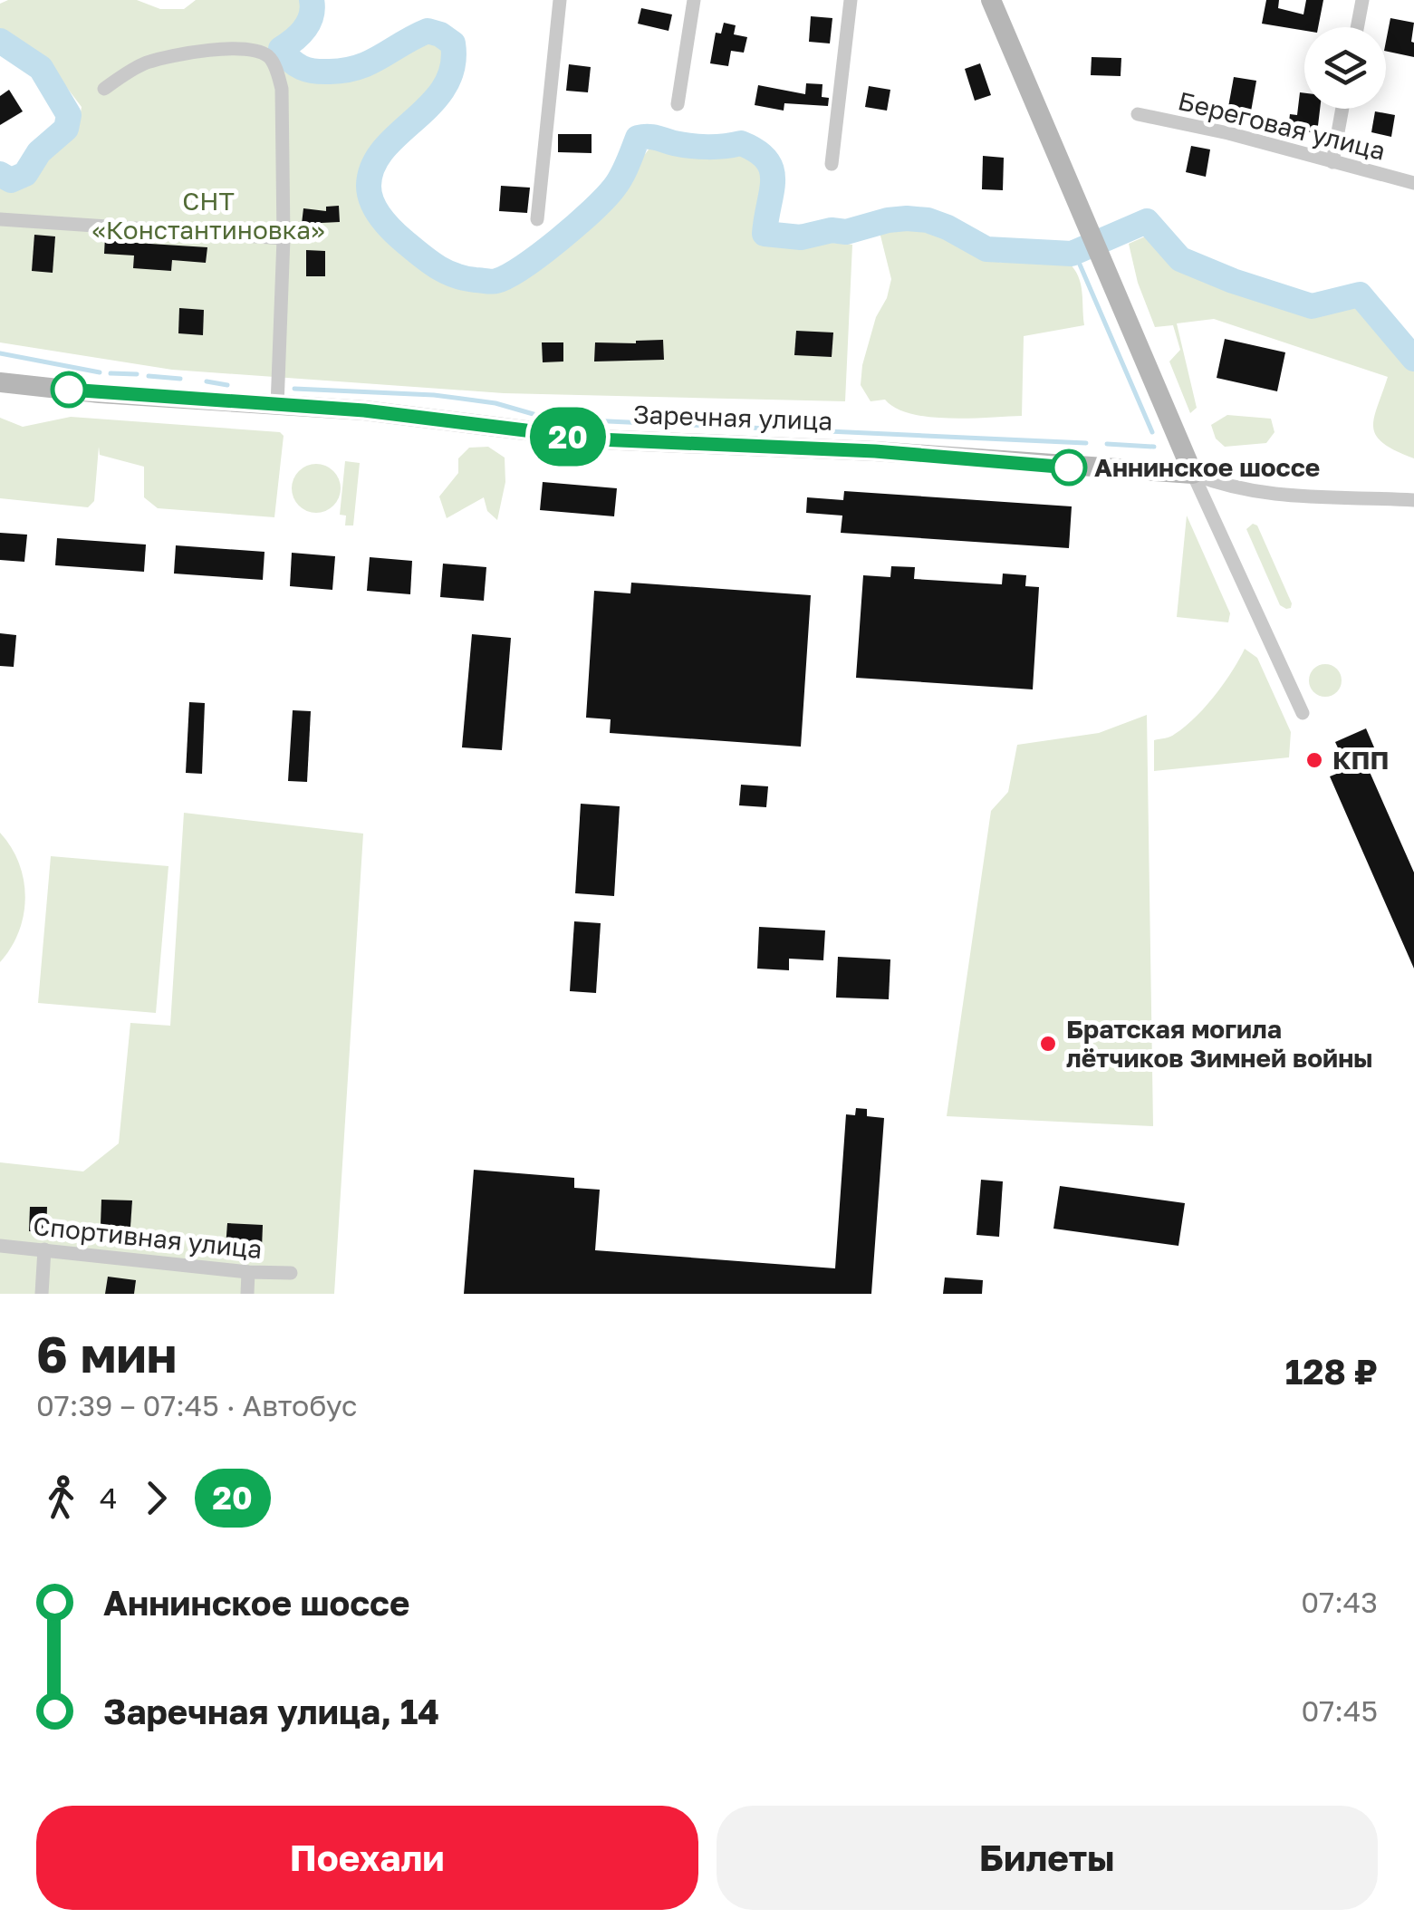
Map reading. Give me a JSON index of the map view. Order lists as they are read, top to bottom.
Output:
{
  "streets": {
    "street": ["Береговая улица", "Заречная улица", "Спортивная улица"]
  },
  "parks": ["СНТ «Константиновка»"],
  "places": ["Аннинское шоссе", "КПП", "Братская могила лётчиков Зимней войны"],
  "lines": ["bus line 20"],
  "page": {
    "on_map": "20",
    "heading": ["6 мин", "07:39 – 07:45 · Автобус", "128 ₽"],
    "legs": ["4", "20"],
    "list": [
      {
        "name": "Аннинское шоссе",
        "value": "07:43"
      },
      {
        "name": "Заречная улица, 14",
        "value": "07:45"
      }
    ],
    "buttons": ["Поехали", "Билеты"]
  }
}
